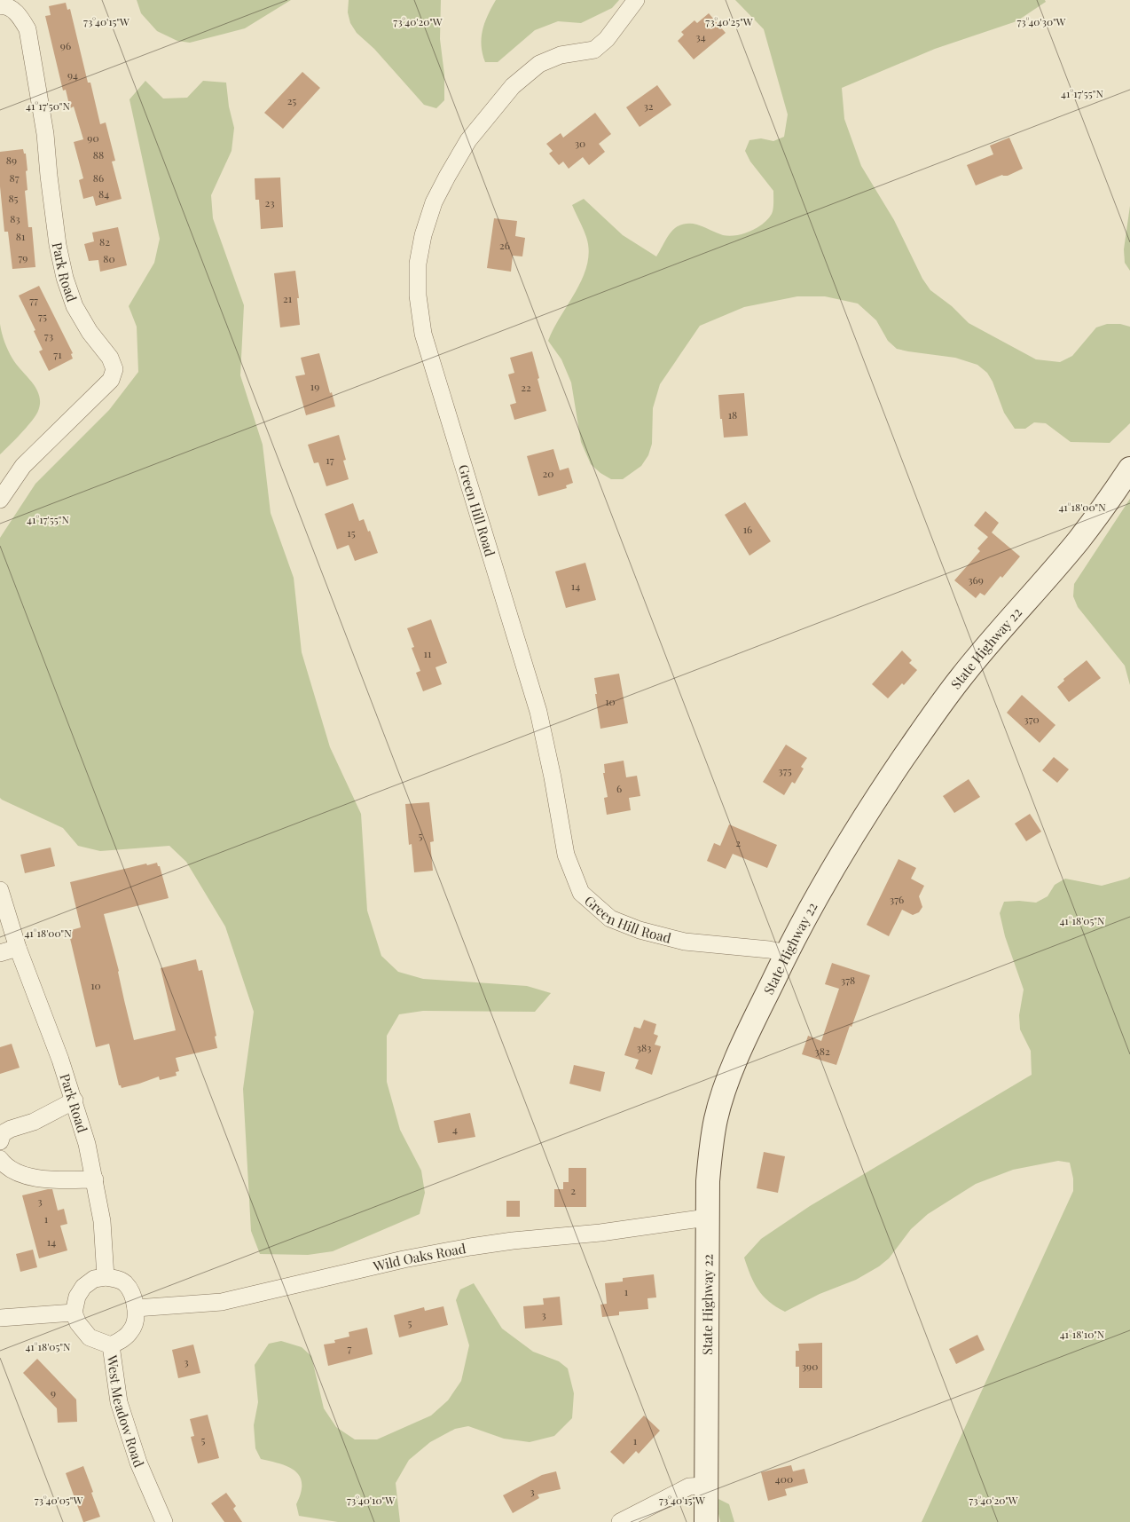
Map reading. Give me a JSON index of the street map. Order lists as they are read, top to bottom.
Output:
{
  "streets": {
    "main road": ["State Highway 22"],
    "street": [
      "Park Road",
      "Green Hill Road",
      "Wild Oaks Road",
      "West Meadow Road"
    ]
  },
  "crossings": [
    ["Park Road", "Wild Oaks Road"],
    ["Park Road", "West Meadow Road"],
    ["Green Hill Road", "State Highway 22"],
    ["State Highway 22", "Wild Oaks Road"],
    ["Wild Oaks Road", "West Meadow Road"]
  ],
  "house_numbers": [
    "34",
    "96",
    "94",
    "25",
    "32",
    "90",
    "30",
    "88",
    "89",
    "87",
    "86",
    "84",
    "85",
    "23",
    "83",
    "81",
    "82",
    "26",
    "79",
    "80",
    "21",
    "77",
    "75",
    "73",
    "71",
    "19",
    "22",
    "18",
    "17",
    "20",
    "16",
    "15",
    "369",
    "14",
    "11",
    "10",
    "370",
    "375",
    "6",
    "5",
    "2",
    "376",
    "378",
    "10",
    "383",
    "382",
    "4",
    "2",
    "3",
    "1",
    "14",
    "1",
    "3",
    "5",
    "7",
    "3",
    "390",
    "9",
    "5",
    "1",
    "400",
    "3"
  ],
  "coordinates": [
    "73°40'15\"W",
    "73°40'20\"W",
    "73°40'25\"W",
    "73°40'30\"W",
    "41°17'55\"N",
    "41°17'50\"N",
    "41°18'00\"N",
    "41°18'05\"N",
    "41°18'10\"N",
    "73°40'05\"W",
    "73°40'10\"W"
  ]
}
